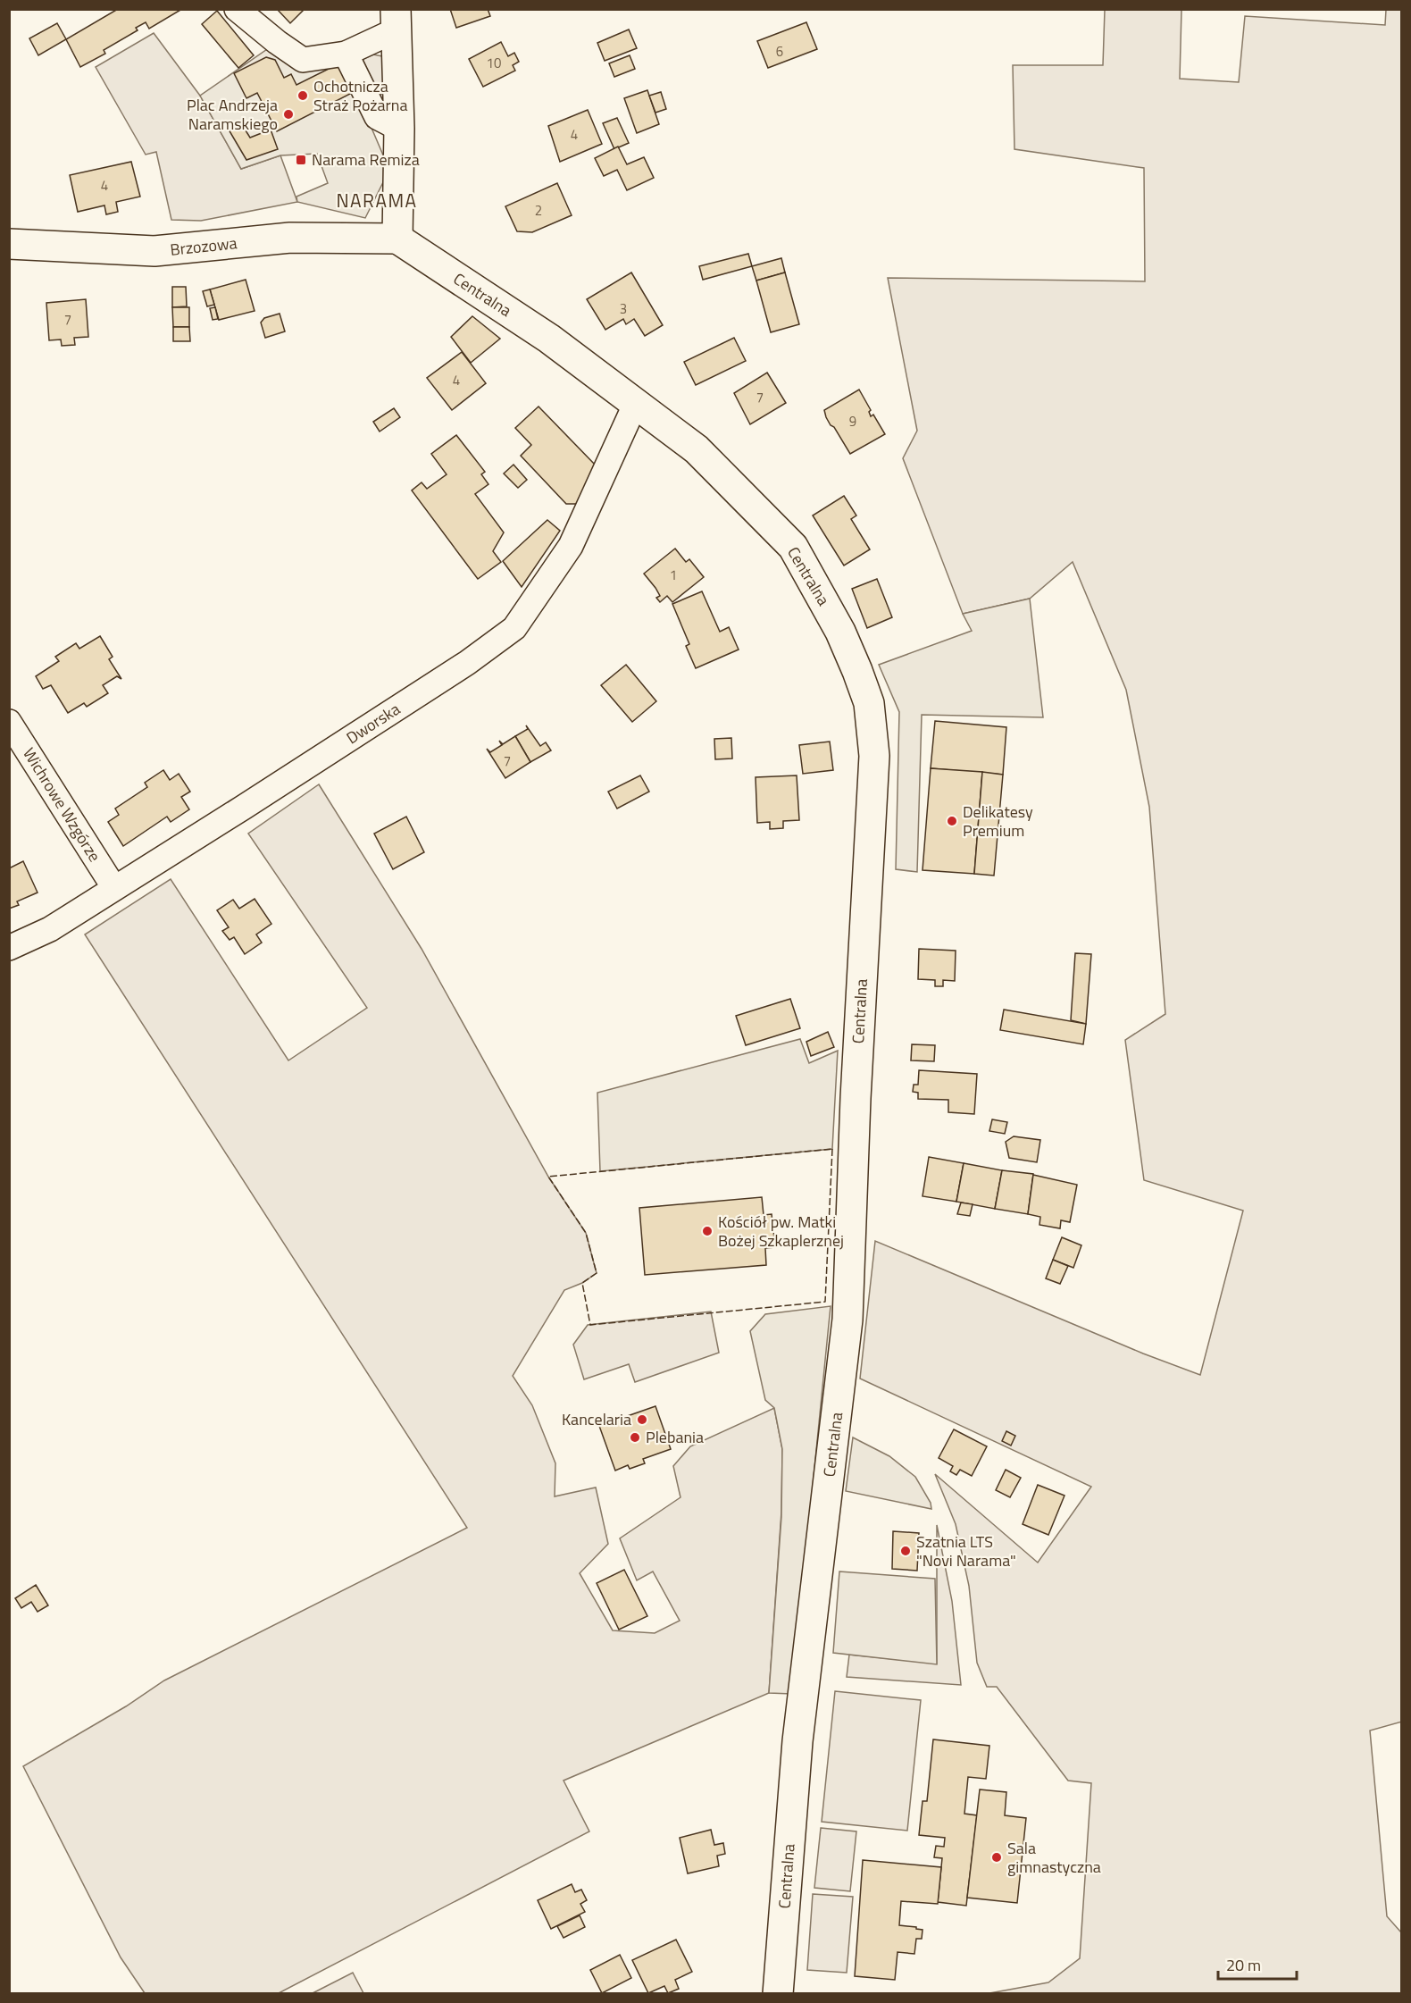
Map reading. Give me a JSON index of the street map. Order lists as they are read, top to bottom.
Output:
{
  "streets": {
    "street": [
      "Brzozowa",
      "Centralna",
      "Dworska",
      "Wichrowe Wzgórze"
    ]
  },
  "crossings": [
    ["Brzozowa", "Centralna"],
    ["Centralna", "Dworska"],
    ["Dworska", "Wichrowe Wzgórze"]
  ],
  "districts": ["NARAMA"],
  "places": {
    "other": [
      "Ochotnicza Straż Pożarna",
      "Plac Andrzeja Naramskiego",
      "Delikatesy Premium",
      "Kościół pw. Matki Bożej Szkaplerznej",
      "Kancelaria",
      "Plebania",
      "Szatnia LTS \"Novi Narama\"",
      "Sala gimnastyczna"
    ],
    "transit": ["Narama Remiza"]
  },
  "house_numbers": [
    "6",
    "10",
    "4",
    "4",
    "2",
    "3",
    "7",
    "4",
    "7",
    "9",
    "1",
    "7"
  ],
  "scale_bar": "20 m"
}
